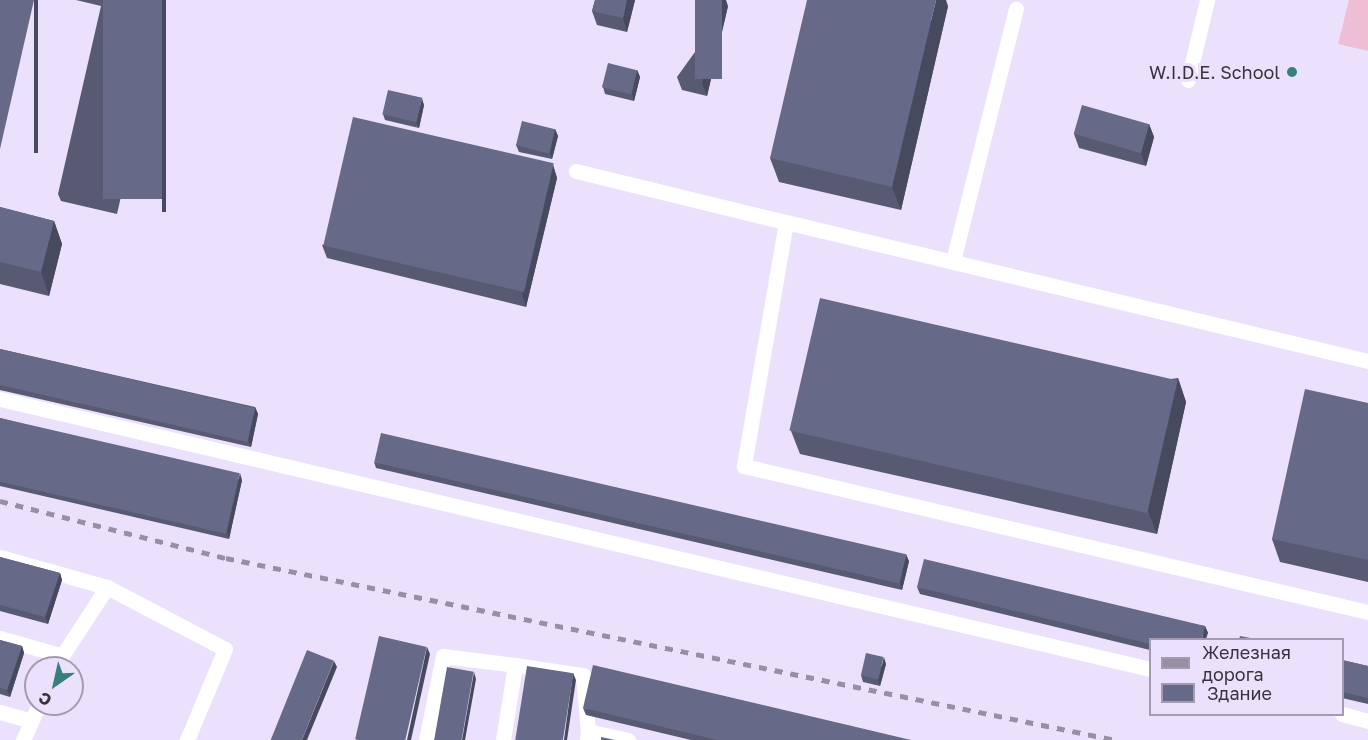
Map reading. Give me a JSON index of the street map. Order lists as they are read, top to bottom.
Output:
{
  "places": ["W.I.D.E. School"],
  "legend": ["Железная дорога", "Здание"],
  "north": "bottom left"
}
